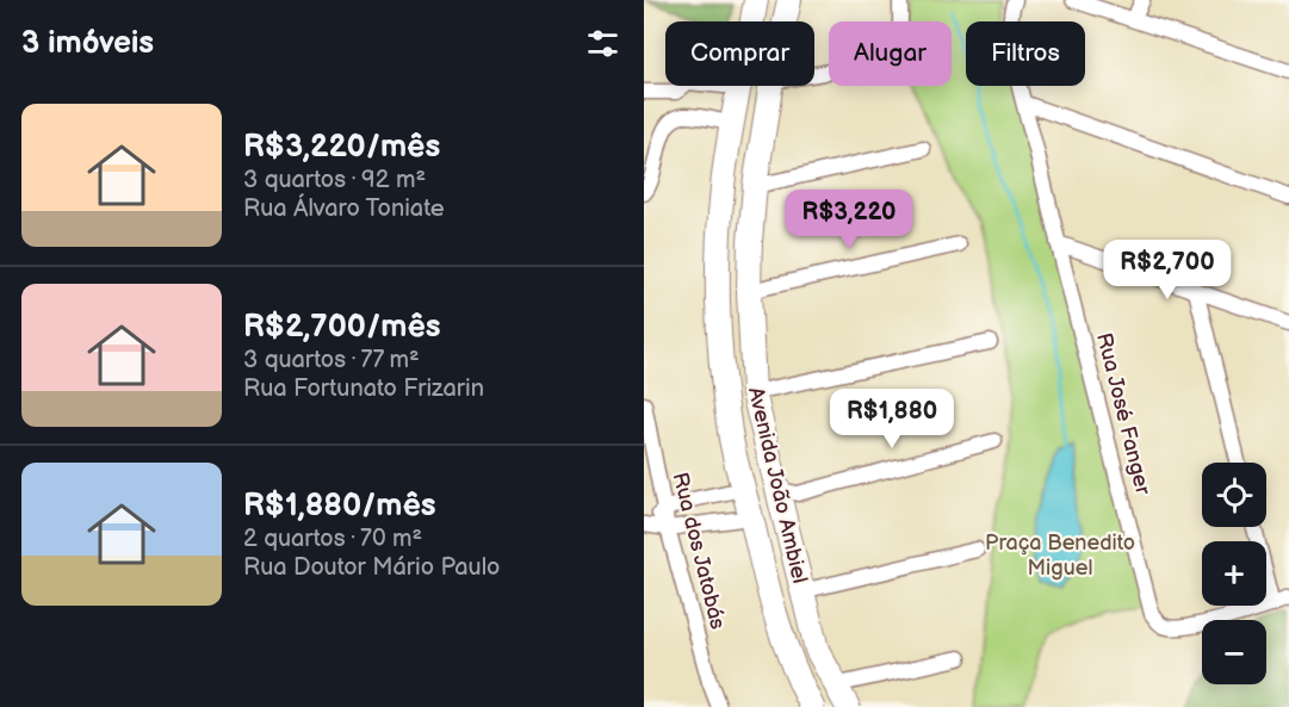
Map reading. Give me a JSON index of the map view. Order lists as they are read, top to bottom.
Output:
{
  "streets": {
    "main road": ["Avenida João Ambiel"],
    "street": ["Rua José Fanger", "Rua dos Jatobás"]
  },
  "parks": ["Praça Benedito Miguel"],
  "page": {
    "heading": "3 imóveis",
    "chip": ["Comprar", "Alugar", "Filtros"],
    "list": [
      {
        "name": "R$3,220/mês",
        "note": "3 quartos · 92 m² · Rua Álvaro Toniate"
      },
      {
        "name": "R$2,700/mês",
        "note": "3 quartos · 77 m² · Rua Fortunato Frizarin"
      },
      {
        "name": "R$1,880/mês",
        "note": "2 quartos · 70 m² · Rua Doutor Mário Paulo"
      }
    ],
    "price": ["R$3,220", "R$2,700", "R$1,880"],
    "map_buttons": ["+", "−"]
  }
}
